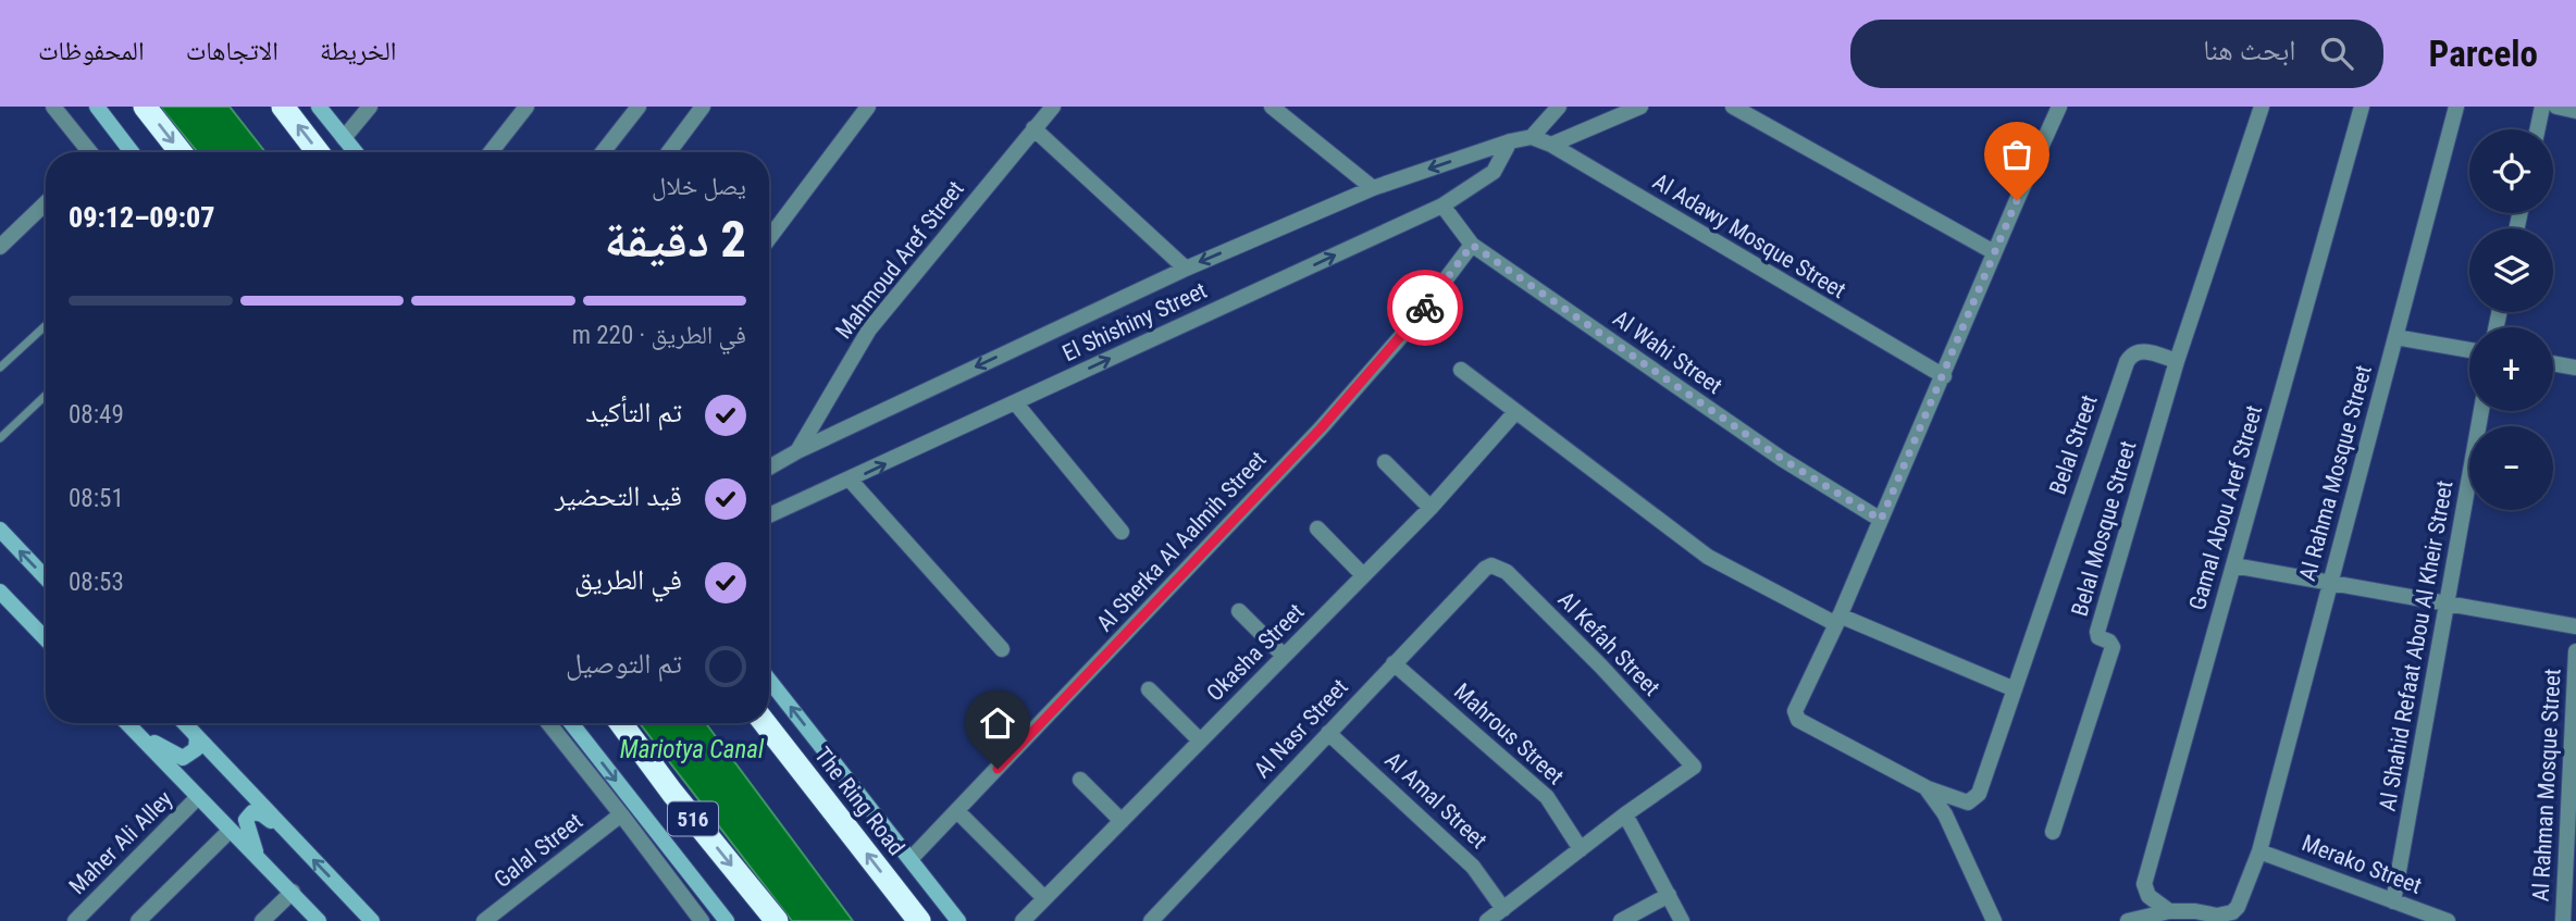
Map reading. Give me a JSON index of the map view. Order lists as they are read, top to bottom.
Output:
{
  "streets": {
    "highway": ["The Ring Road", "516"],
    "street": [
      "Al Adawy Mosque Street",
      "Mahmoud Aref Street",
      "El Shishiny Street",
      "Al Wahi Street",
      "Belal Street",
      "Al Rahma Mosque Street",
      "Gamal Abou Aref Street",
      "Belal Mosque Street",
      "Al Sherka Al Aalmih Street",
      "Al Kefah Street",
      "Al Shahid Refaat Abou Al Kheir Street",
      "Okasha Street",
      "Al Nasr Street",
      "Mahrous Street",
      "Al Rahman Mosque Street",
      "Al Amal Street",
      "Maher Ali Alley",
      "Galal Street",
      "Merako Street"
    ]
  },
  "crossings": [
    ["Al Adawy Mosque Street", "El Shishiny Street"],
    ["Mahmoud Aref Street", "El Shishiny Street"],
    ["El Shishiny Street", "Al Wahi Street"],
    ["Al Wahi Street", "Al Sherka Al Aalmih Street"],
    ["Belal Street", "Belal Mosque Street"],
    ["Al Rahma Mosque Street", "Gamal Abou Aref Street"],
    ["Al Rahma Mosque Street", "Merako Street"],
    ["Al Kefah Street", "Al Nasr Street"],
    ["Al Shahid Refaat Abou Al Kheir Street", "Merako Street"],
    ["Al Nasr Street", "Mahrous Street"],
    ["Al Nasr Street", "Al Amal Street"]
  ],
  "water": ["Mariotya Canal"],
  "page": {
    "header": "Parcelo",
    "search": "ابحث هنا",
    "nav": ["الخريطة", "الاتجاهات", "المحفوظات"],
    "map_buttons": ["+", "−"],
    "heading": ["2 دقيقة", "يصل خلال", "09:07–09:12"],
    "bar": "في الطريق · 220 m",
    "list": [
      ["تم التأكيد", "08:49"],
      ["قيد التحضير", "08:51"],
      ["في الطريق", "08:53"],
      "تم التوصيل"
    ]
  }
}
